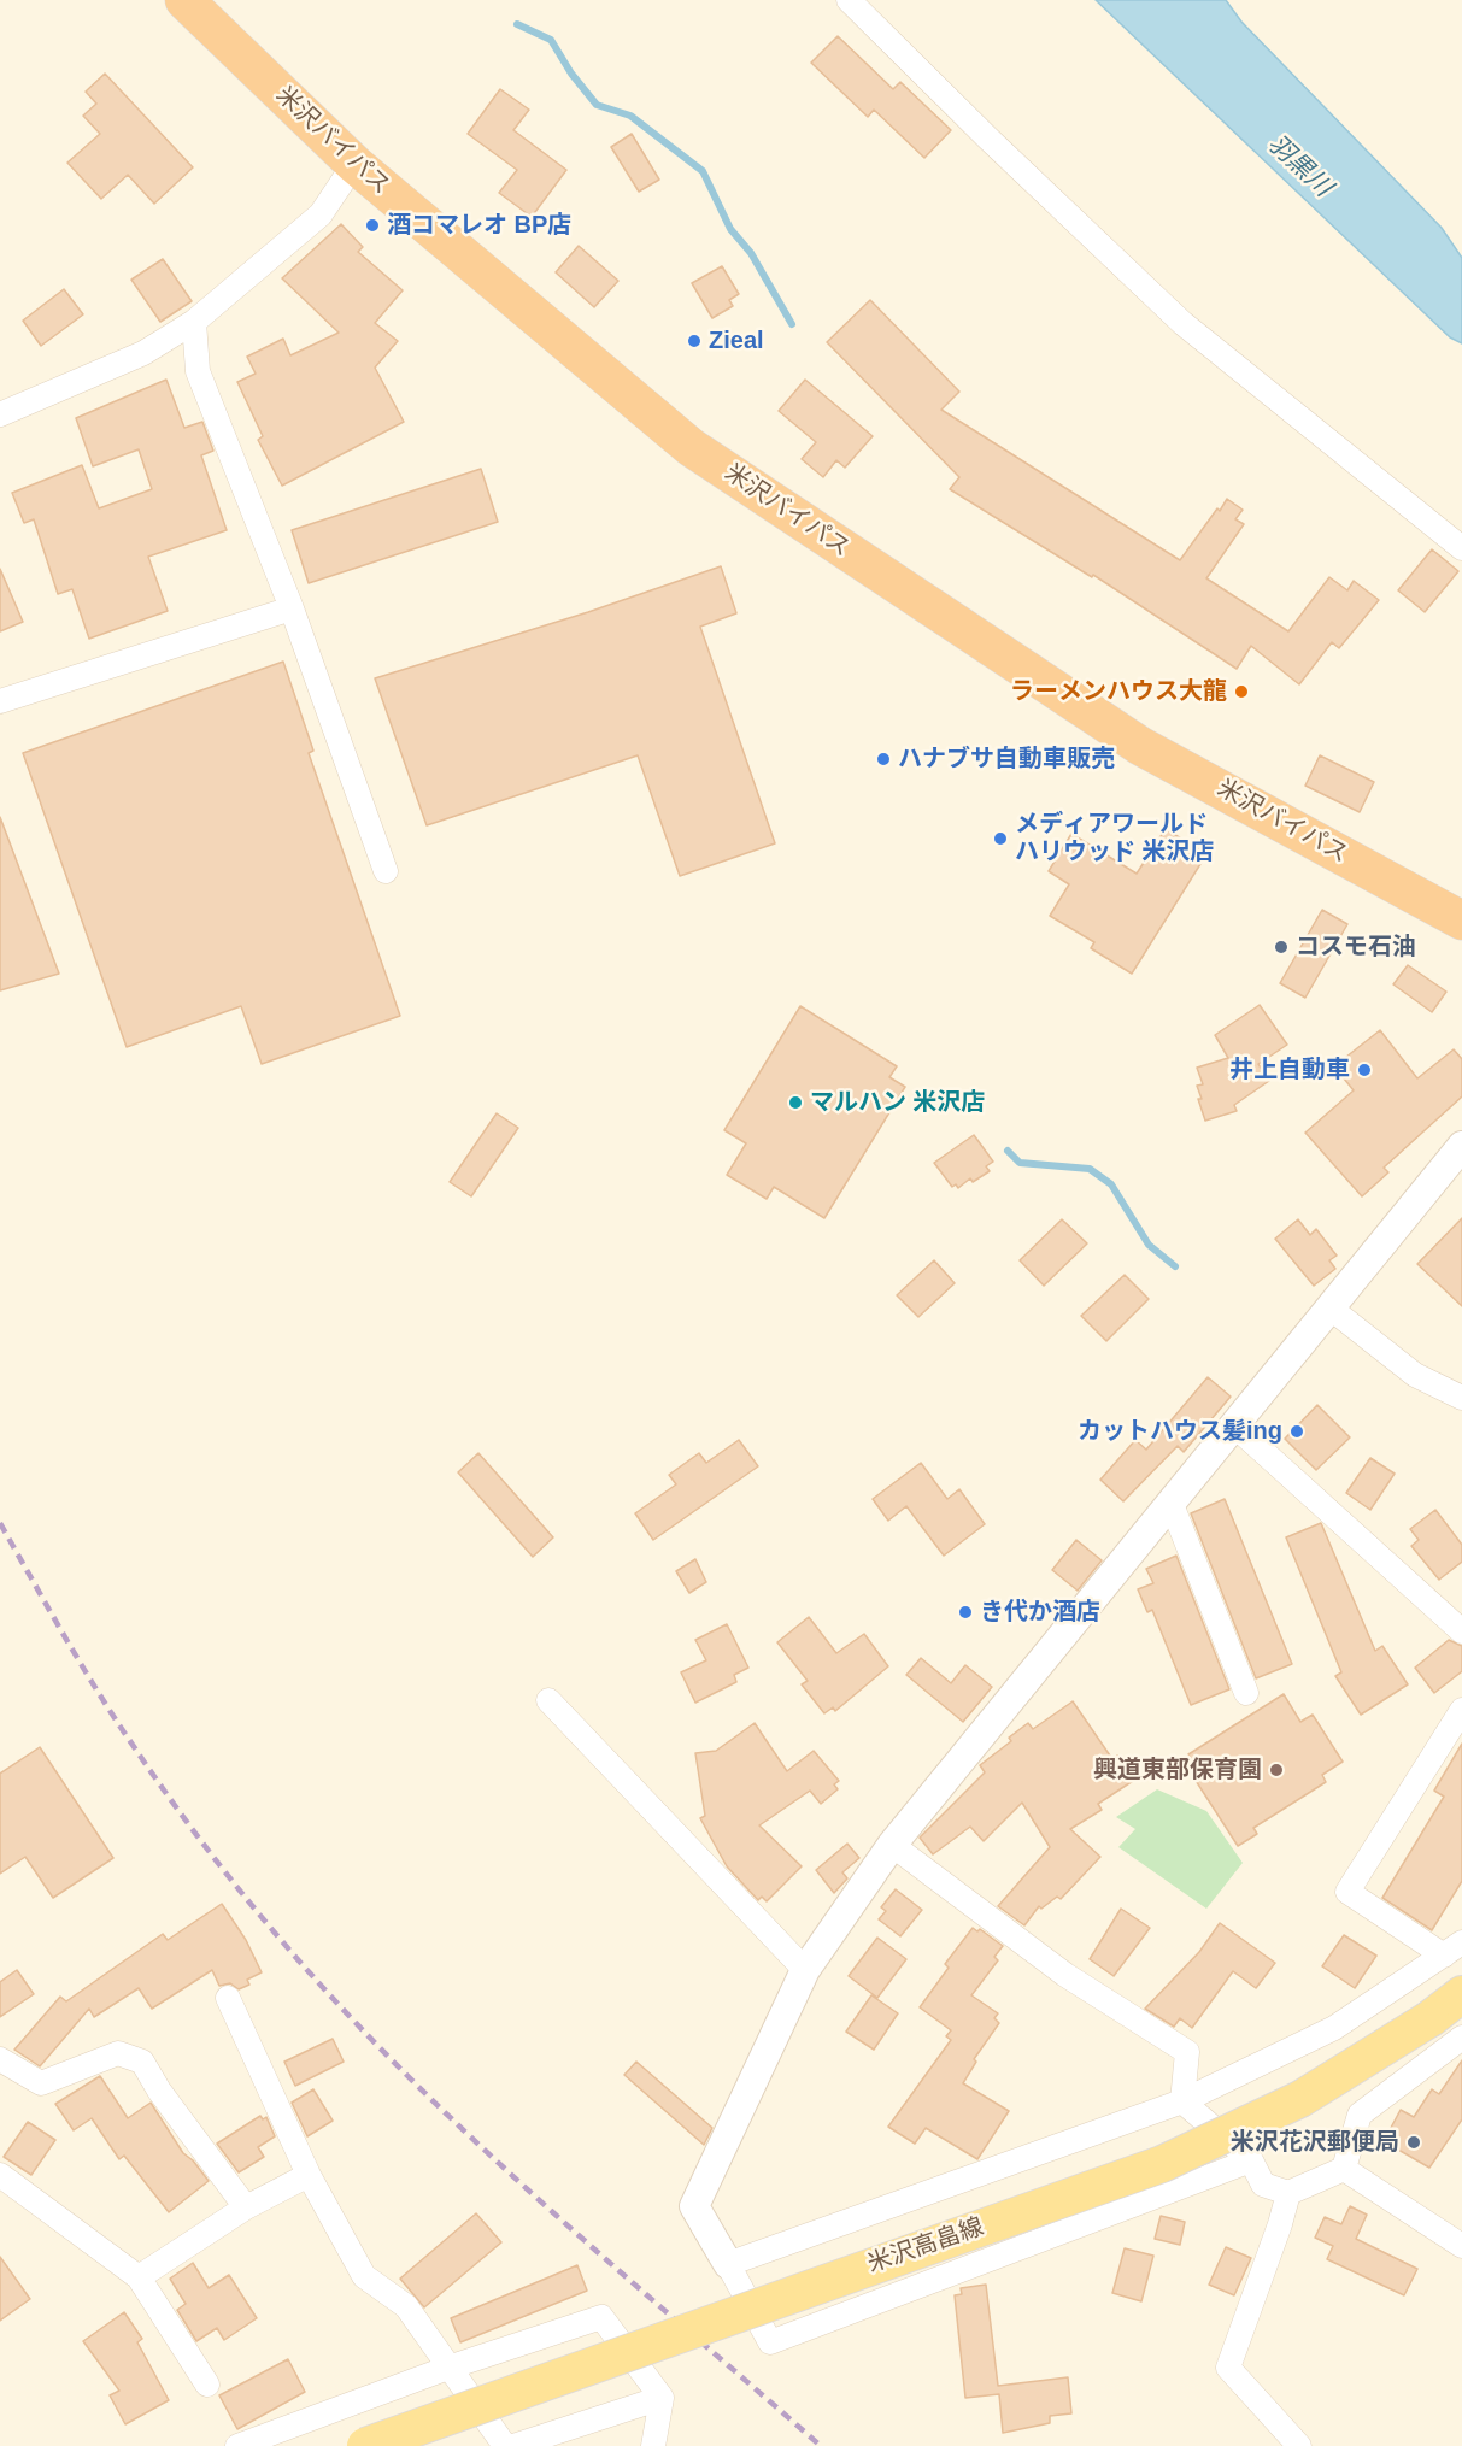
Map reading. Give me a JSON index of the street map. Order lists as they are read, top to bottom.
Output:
{
  "streets": {
    "highway": ["米沢バイパス"],
    "main road": ["米沢高畠線"]
  },
  "water": ["羽黒川"],
  "places": [
    "酒コマレオ BP店",
    "Zieal",
    "ラーメンハウス大龍",
    "ハナブサ自動車販売",
    "メディアワールド ハリウッド 米沢店",
    "コスモ石油",
    "井上自動車",
    "マルハン 米沢店",
    "カットハウス髪ing",
    "き代か酒店",
    "興道東部保育園",
    "米沢花沢郵便局"
  ]
}
